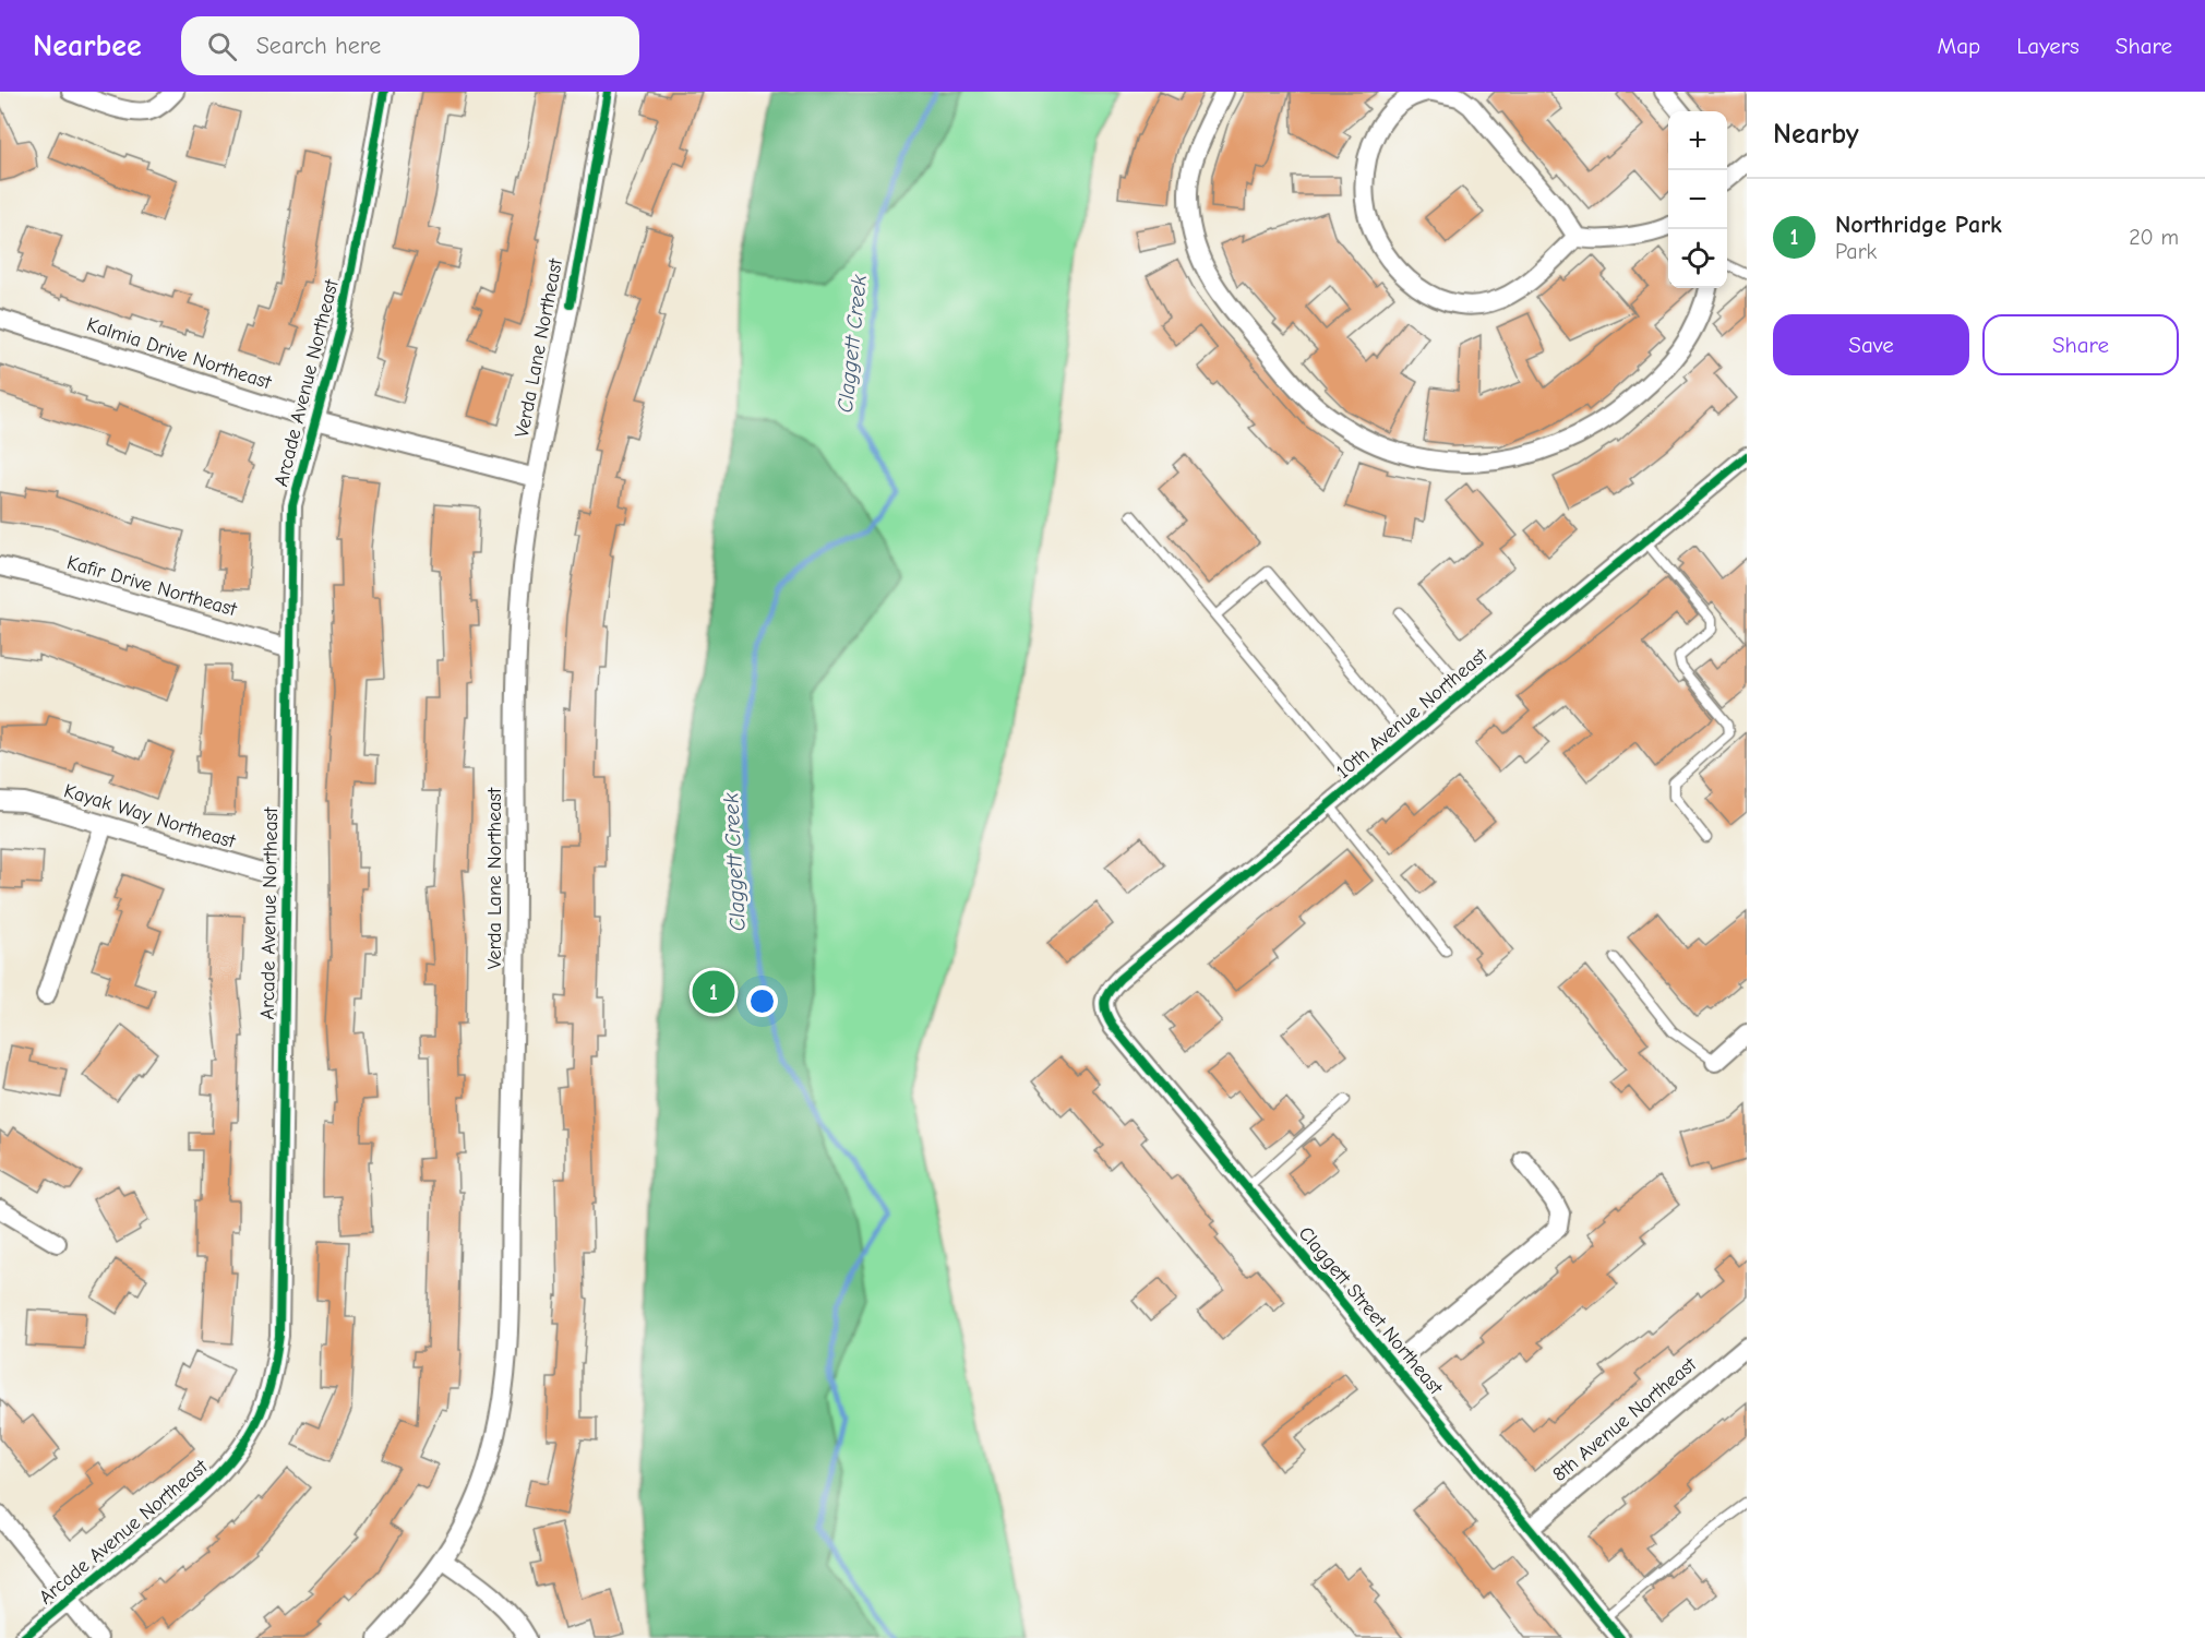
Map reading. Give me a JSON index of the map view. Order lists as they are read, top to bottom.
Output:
{
  "streets": {
    "street": [
      "Verda Lane Northeast",
      "Kalmia Drive Northeast",
      "Arcade Avenue Northeast",
      "Kafir Drive Northeast",
      "10th Avenue Northeast",
      "Kayak Way Northeast",
      "Claggett Street Northeast",
      "8th Avenue Northeast"
    ]
  },
  "crossings": [
    ["Verda Lane Northeast", "Kalmia Drive Northeast"],
    ["Kalmia Drive Northeast", "Arcade Avenue Northeast"],
    ["Arcade Avenue Northeast", "Kafir Drive Northeast"],
    ["Arcade Avenue Northeast", "Kayak Way Northeast"],
    ["10th Avenue Northeast", "Claggett Street Northeast"],
    ["Claggett Street Northeast", "8th Avenue Northeast"]
  ],
  "water": ["Claggett Creek"],
  "page": {
    "header": "Nearbee",
    "search": "Search here",
    "nav": ["Map", "Layers", "Share"],
    "heading": "Nearby",
    "map_buttons": ["+", "−"],
    "list": [
      {
        "mark": "1",
        "name": "Northridge Park",
        "note": "Park",
        "value": "20 m"
      }
    ],
    "buttons": ["Save", "Share"],
    "pins": "1"
  }
}
